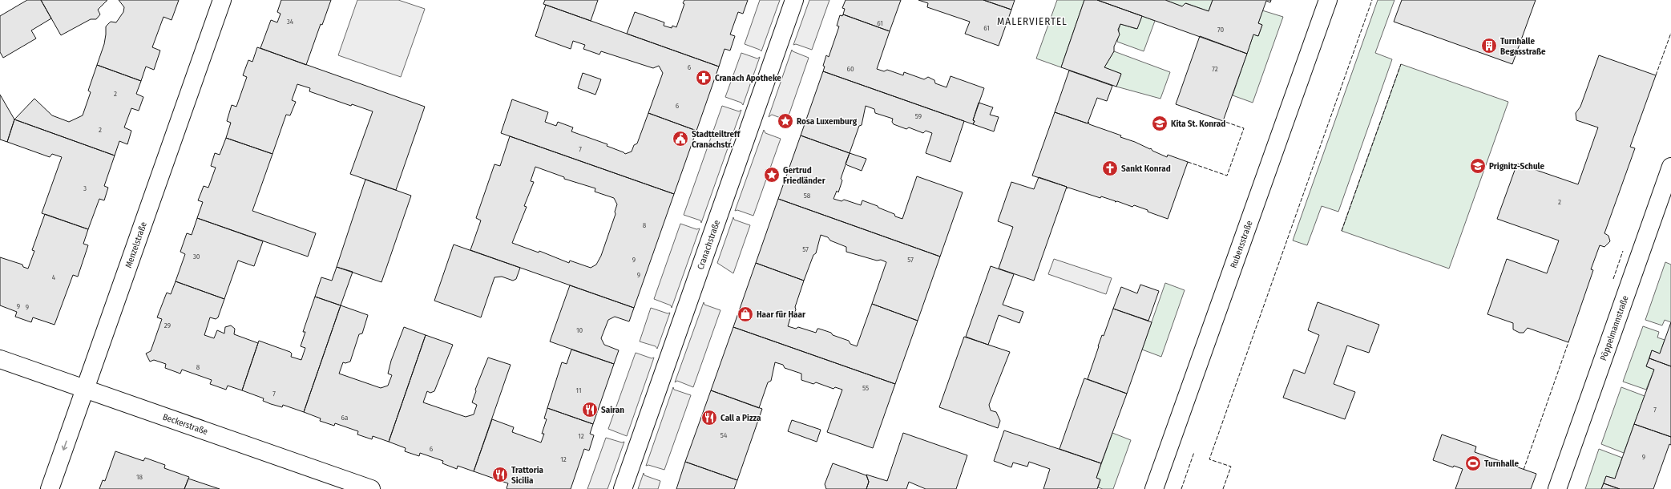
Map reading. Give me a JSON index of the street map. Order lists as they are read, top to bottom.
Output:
{
  "streets": {
    "street": [
      "Menzelstraße",
      "Cranachstraße",
      "Rubensstraße",
      "Pöppelmannstraße",
      "Beckerstraße"
    ]
  },
  "crossings": [
    ["Menzelstraße", "Beckerstraße"]
  ],
  "districts": ["MALERVIERTEL"],
  "places": {
    "building": ["Turnhalle Begasstraße"],
    "pharmacy": ["Cranach Apotheke"],
    "place": ["Rosa Luxemburg", "Gertrud Friedländer"],
    "school or university": ["Kita St. Konrad", "Prignitz-Schule"],
    "public building": ["Stadtteiltreff Cranachstr."],
    "church": ["Sankt Konrad"],
    "shop": ["Haar für Haar"],
    "restaurant": ["Sairan", "Call a Pizza", "Trattoria Sicilia"],
    "sports": ["Turnhalle"]
  },
  "house_numbers": [
    "34",
    "61",
    "61",
    "70",
    "6",
    "60",
    "72",
    "2",
    "6",
    "59",
    "2",
    "7",
    "3",
    "58",
    "2",
    "8",
    "57",
    "30",
    "9",
    "57",
    "9",
    "4",
    "9",
    "9",
    "29",
    "10",
    "8",
    "55",
    "11",
    "7",
    "7",
    "6a",
    "54",
    "12",
    "6",
    "9",
    "12",
    "18"
  ]
}
